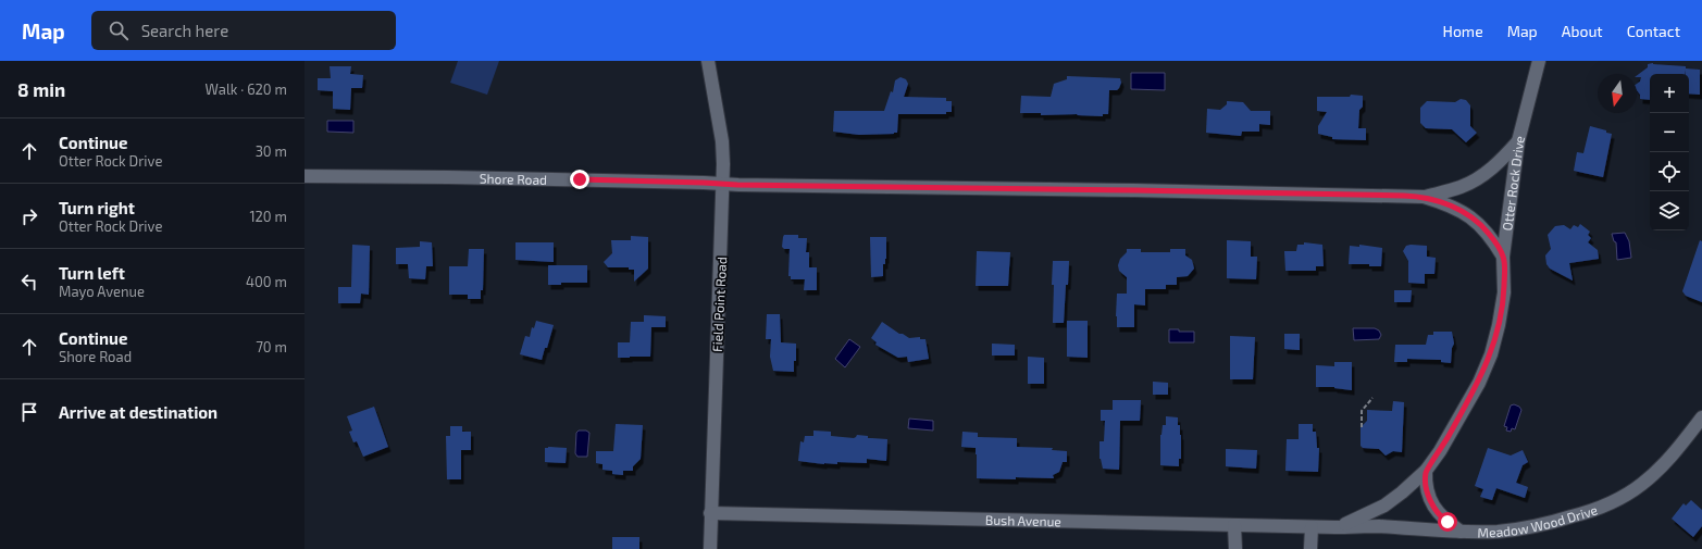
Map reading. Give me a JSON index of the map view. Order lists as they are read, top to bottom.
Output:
{
  "streets": {
    "street": [
      "Shore Road",
      "Otter Rock Drive",
      "Field Point Road",
      "Meadow Wood Drive",
      "Bush Avenue"
    ]
  },
  "crossings": [
    ["Shore Road", "Field Point Road"],
    ["Otter Rock Drive", "Meadow Wood Drive"],
    ["Otter Rock Drive", "Bush Avenue"],
    ["Field Point Road", "Bush Avenue"],
    ["Meadow Wood Drive", "Bush Avenue"]
  ],
  "north": "bottom",
  "page": {
    "header": "Map",
    "search": "Search here",
    "nav": [
      "Home",
      "Map",
      "About",
      "Contact"
    ],
    "heading": ["8 min", "Walk · 620 m"],
    "map_buttons": ["+", "−"],
    "list": [
      ["Continue", "Otter Rock Drive", "30 m"],
      ["Turn right", "Otter Rock Drive", "120 m"],
      ["Turn left", "Mayo Avenue", "400 m"],
      ["Continue", "Shore Road", "70 m"],
      "Arrive at destination"
    ]
  }
}
